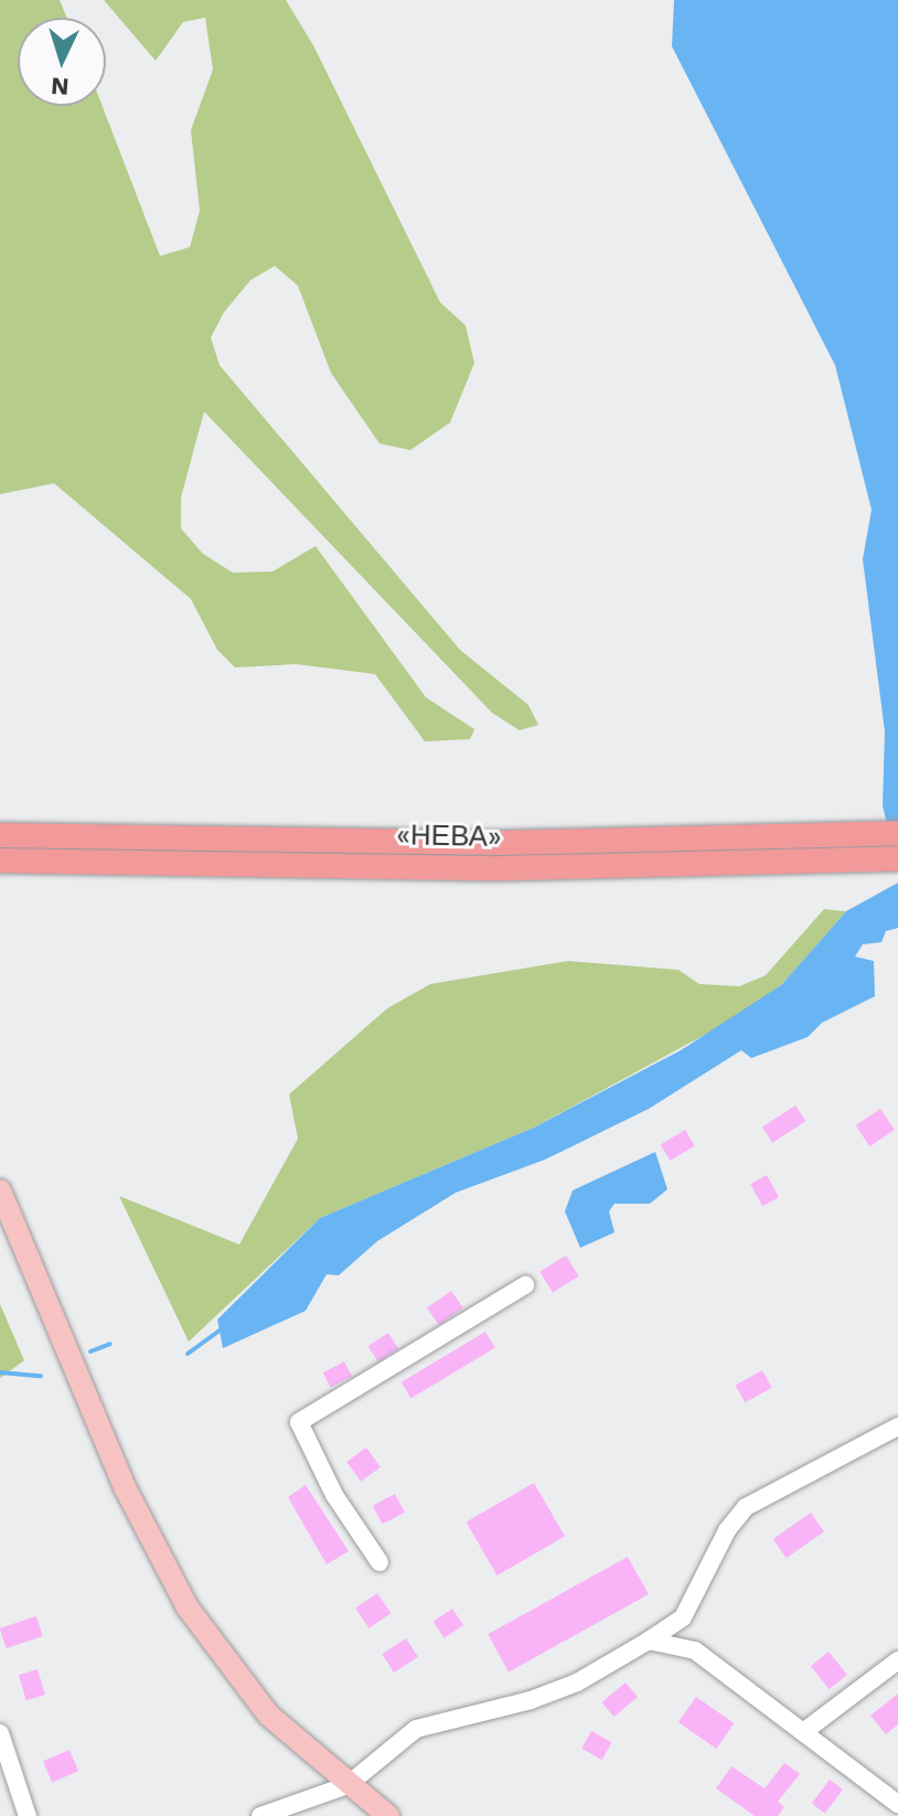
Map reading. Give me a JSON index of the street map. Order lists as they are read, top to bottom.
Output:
{
  "streets": {
    "highway": ["«НЕВА»"]
  },
  "north": "bottom"
}
